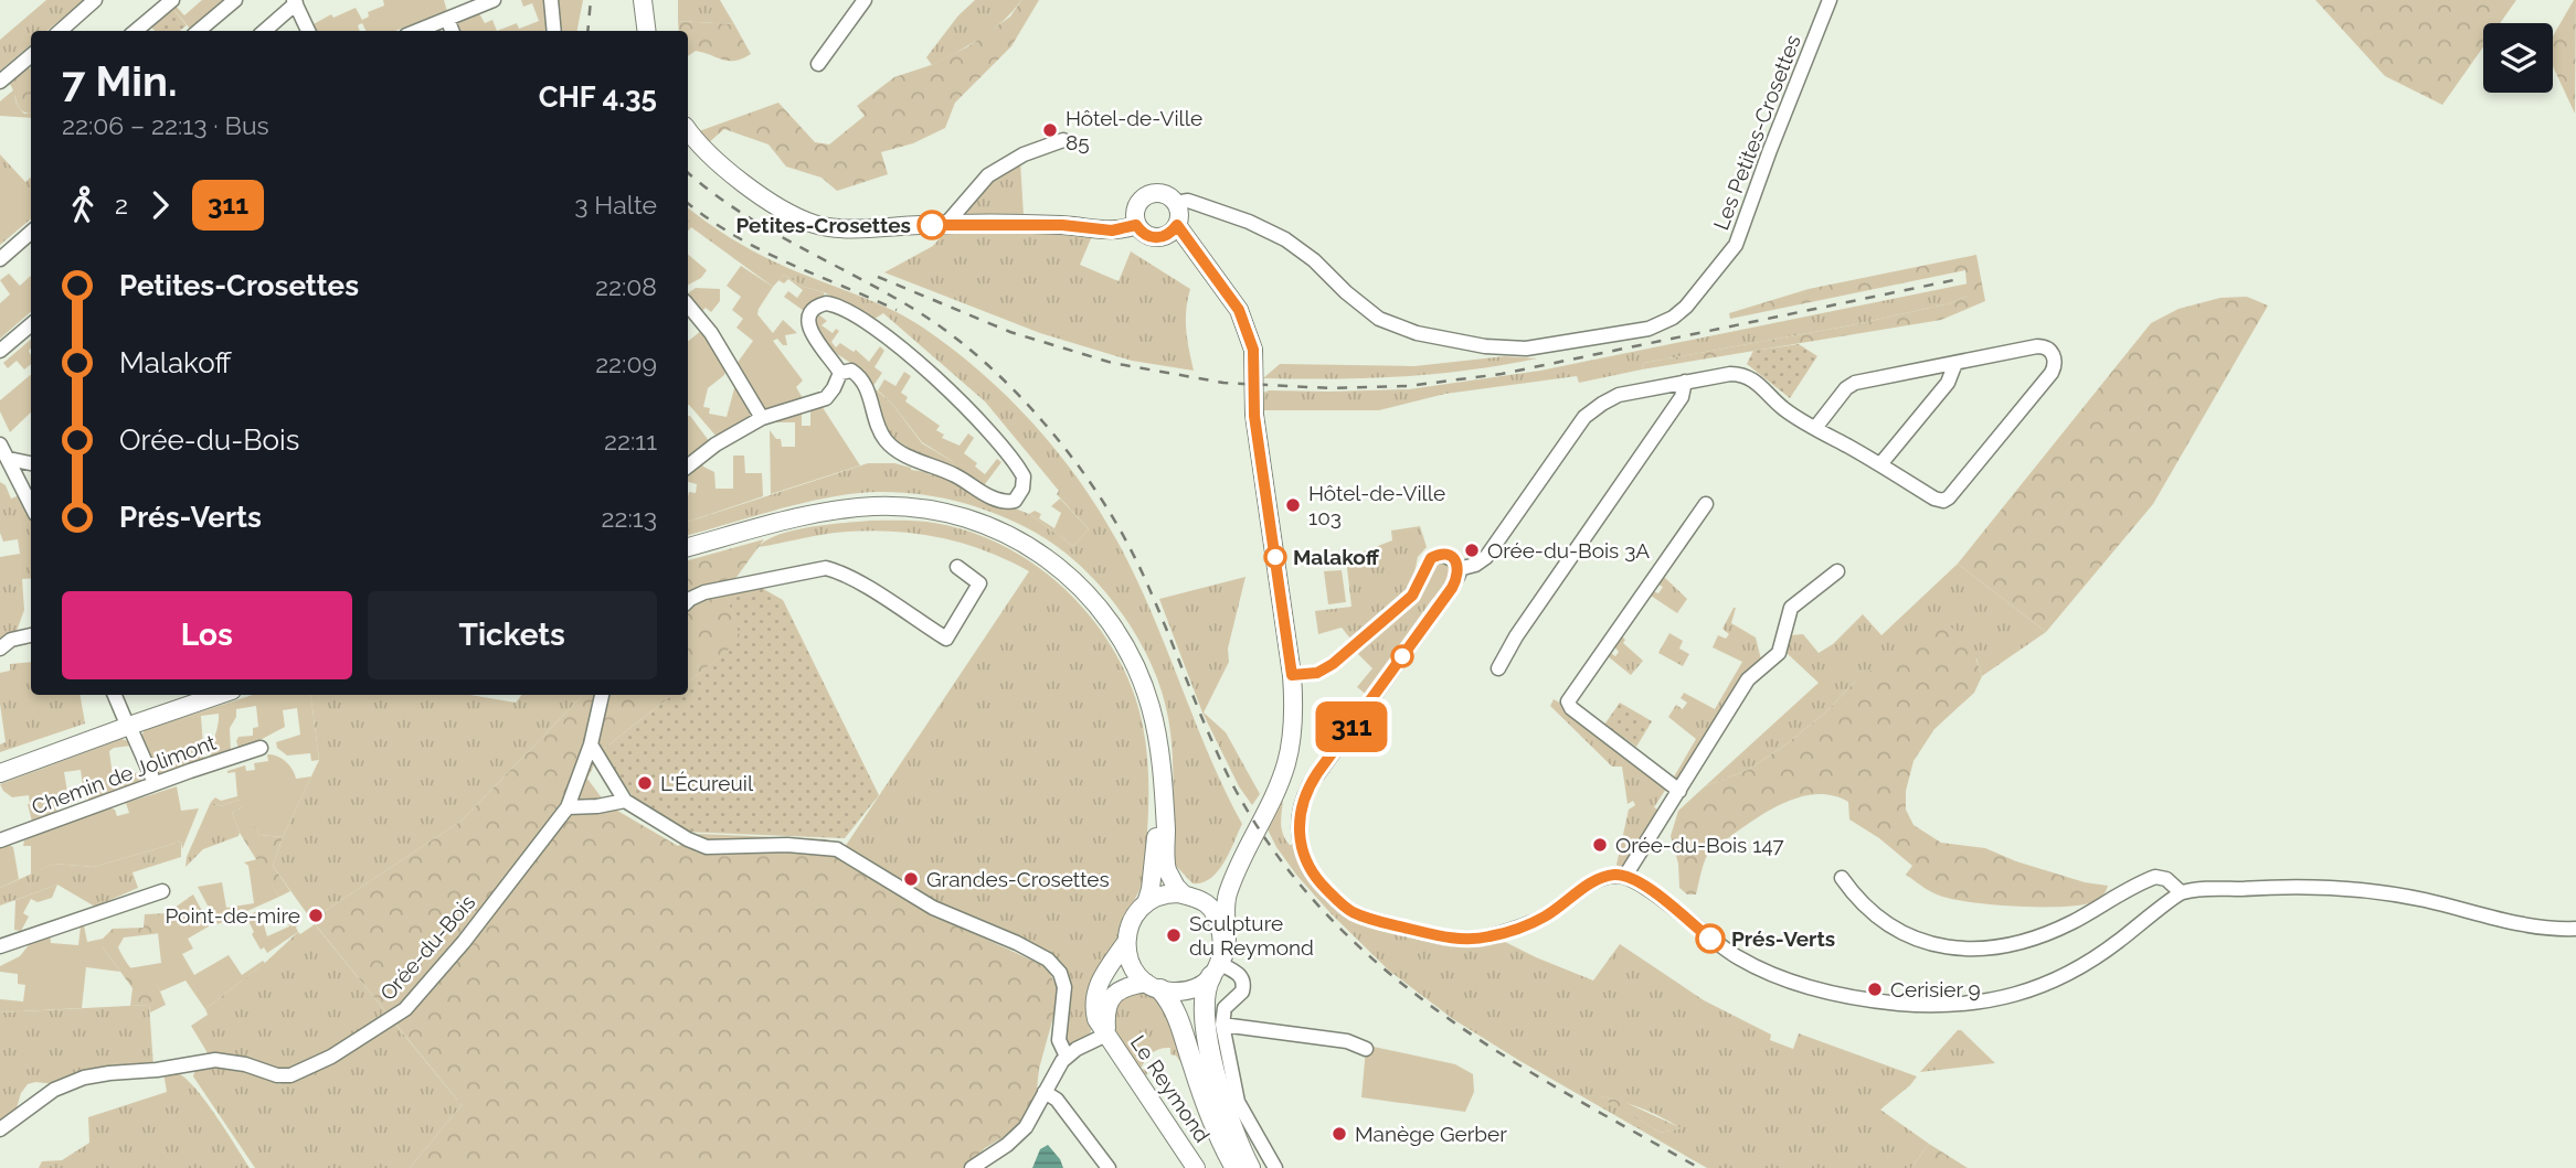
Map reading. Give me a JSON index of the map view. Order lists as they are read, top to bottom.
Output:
{
  "streets": {
    "main road": ["Le Reymond"],
    "street": ["Les Petites-Crosettes", "Chemin de Jolimont", "Orée-du-Bois"]
  },
  "places": [
    "Hôtel-de-Ville 85",
    "Petites-Crosettes",
    "Hôtel-de-Ville 103",
    "Orée-du-Bois 3A",
    "Malakoff",
    "L'Écureuil",
    "Orée-du-Bois 147",
    "Grandes-Crosettes",
    "Point-de-mire",
    "Sculpture du Reymond",
    "Prés-Verts",
    "Cerisier 9",
    "Manège Gerber"
  ],
  "lines": ["bus line 311"],
  "page": {
    "on_map": "311",
    "heading": ["7 Min.", "22:06 – 22:13 · Bus", "CHF 4.35"],
    "legs": ["2", "311", "3 Halte"],
    "list": [
      {
        "name": "Petites-Crosettes",
        "value": "22:08"
      },
      {
        "name": "Malakoff",
        "value": "22:09"
      },
      {
        "name": "Orée-du-Bois",
        "value": "22:11"
      },
      {
        "name": "Prés-Verts",
        "value": "22:13"
      }
    ],
    "buttons": ["Los", "Tickets"]
  }
}
